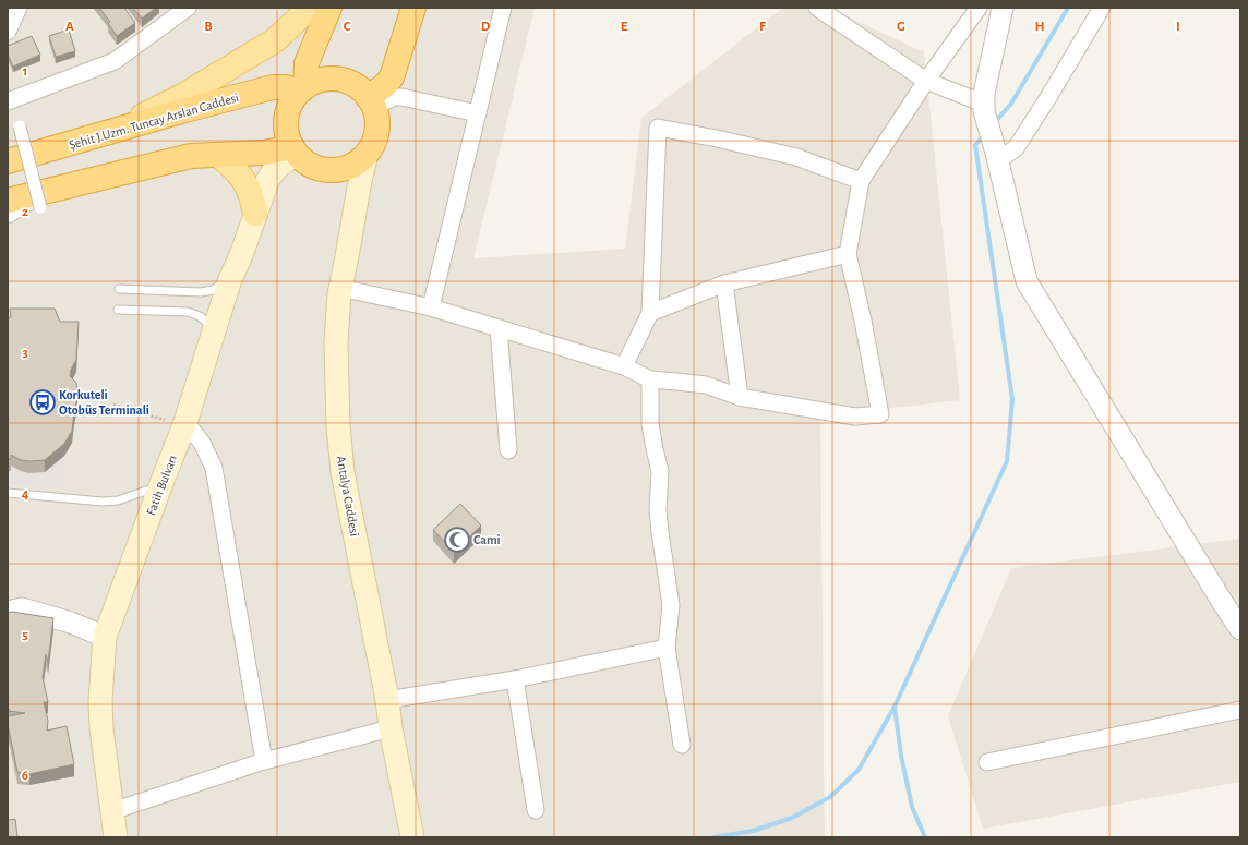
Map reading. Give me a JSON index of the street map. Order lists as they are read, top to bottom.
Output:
{
  "streets": {
    "highway": ["Şehit J.Uzm. Tuncay Arslan Caddesi"],
    "main road": ["Fatih Bulvarı", "Antalya Caddesi"]
  },
  "crossings": [
    ["Şehit J.Uzm. Tuncay Arslan Caddesi", "Fatih Bulvarı"],
    ["Şehit J.Uzm. Tuncay Arslan Caddesi", "Antalya Caddesi"],
    ["Fatih Bulvarı", "Antalya Caddesi"]
  ],
  "places": {
    "bus stop": ["Korkuteli Otobüs Terminali"],
    "mosque": ["Cami"]
  },
  "grid": {
    "columns": [
      "A",
      "B",
      "C",
      "D",
      "E",
      "F",
      "G",
      "H",
      "I"
    ],
    "rows": [
      "1",
      "2",
      "3",
      "4",
      "5",
      "6"
    ]
  }
}
